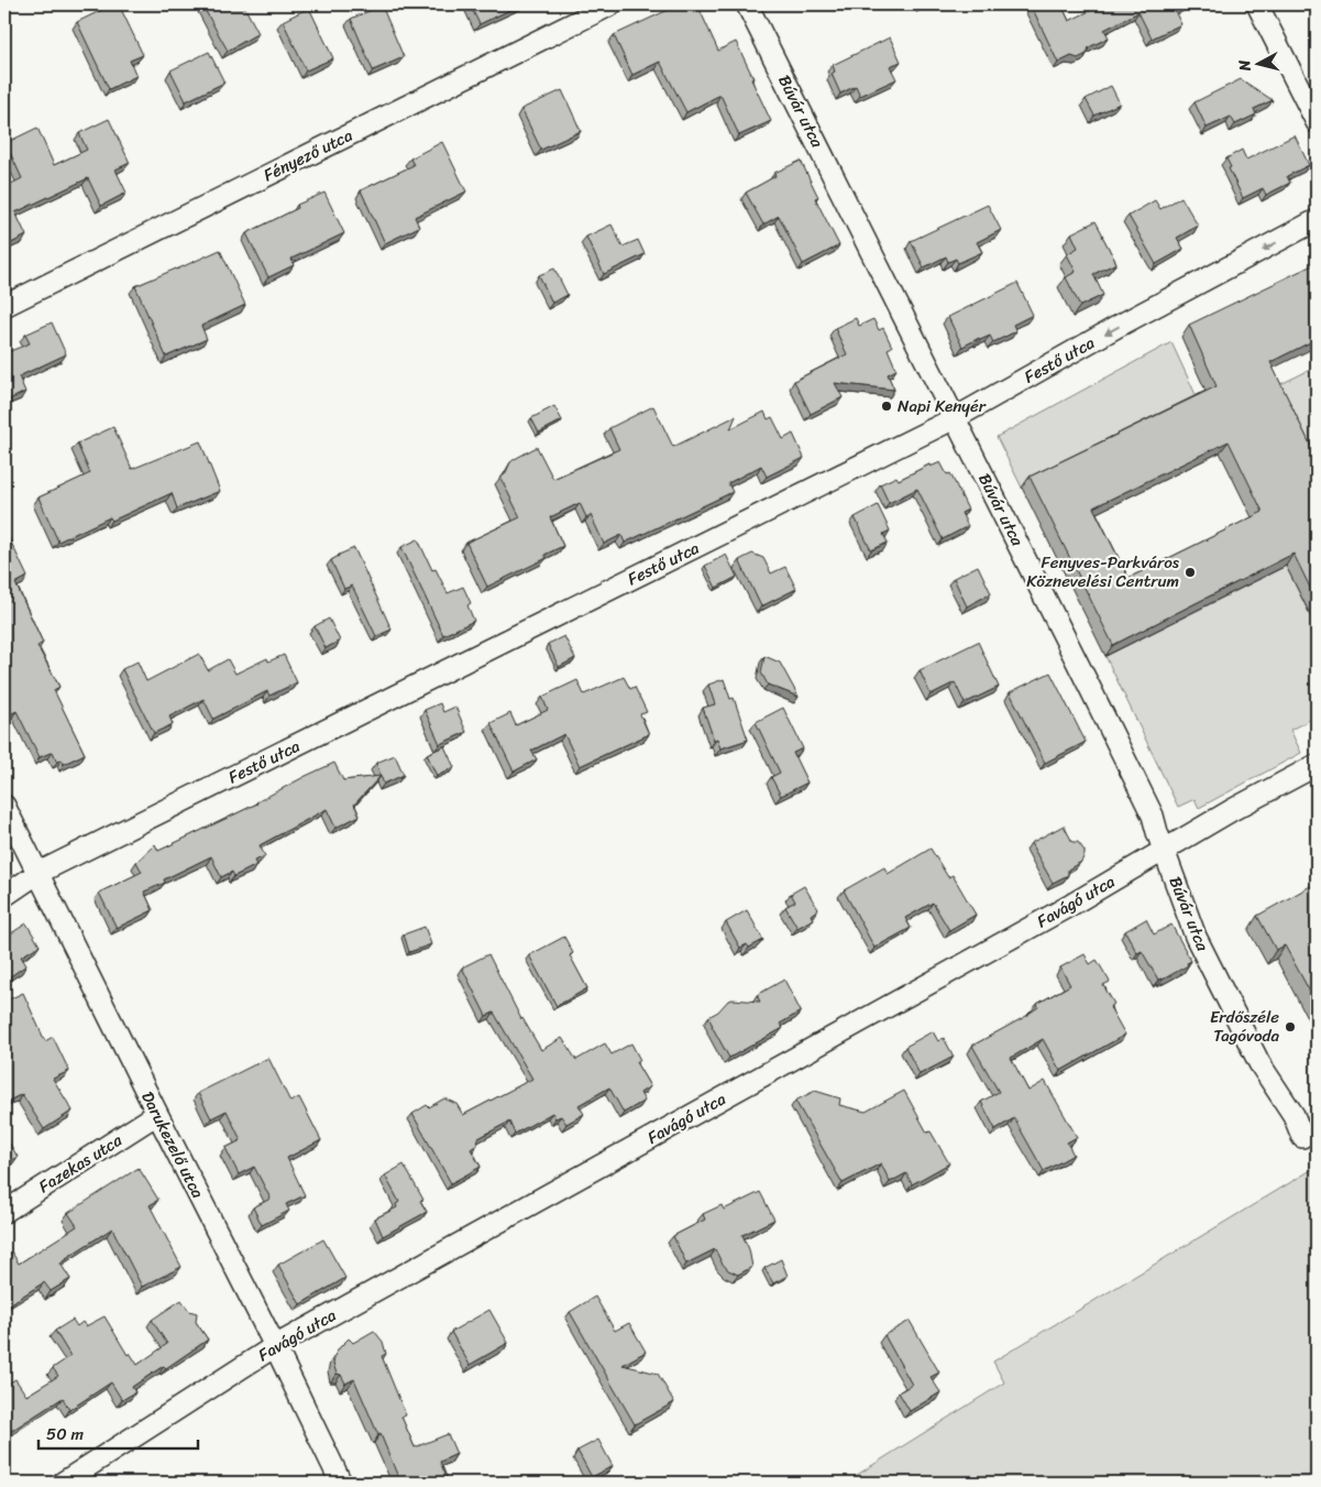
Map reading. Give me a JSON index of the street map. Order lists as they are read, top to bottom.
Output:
{
  "streets": {
    "street": [
      "Búvár utca",
      "Fényező utca",
      "Festő utca",
      "Favágó utca",
      "Darukezelő utca",
      "Fazekas utca"
    ]
  },
  "crossings": [
    ["Búvár utca", "Festő utca"],
    ["Búvár utca", "Favágó utca"],
    ["Festő utca", "Darukezelő utca"],
    ["Favágó utca", "Darukezelő utca"],
    ["Darukezelő utca", "Fazekas utca"]
  ],
  "places": ["Napi Kenyér", "Fenyves-Parkváros Köznevelési Centrum", "Erdőszéle Tagóvoda"],
  "scale_bar": "50 m",
  "north": "left"
}
